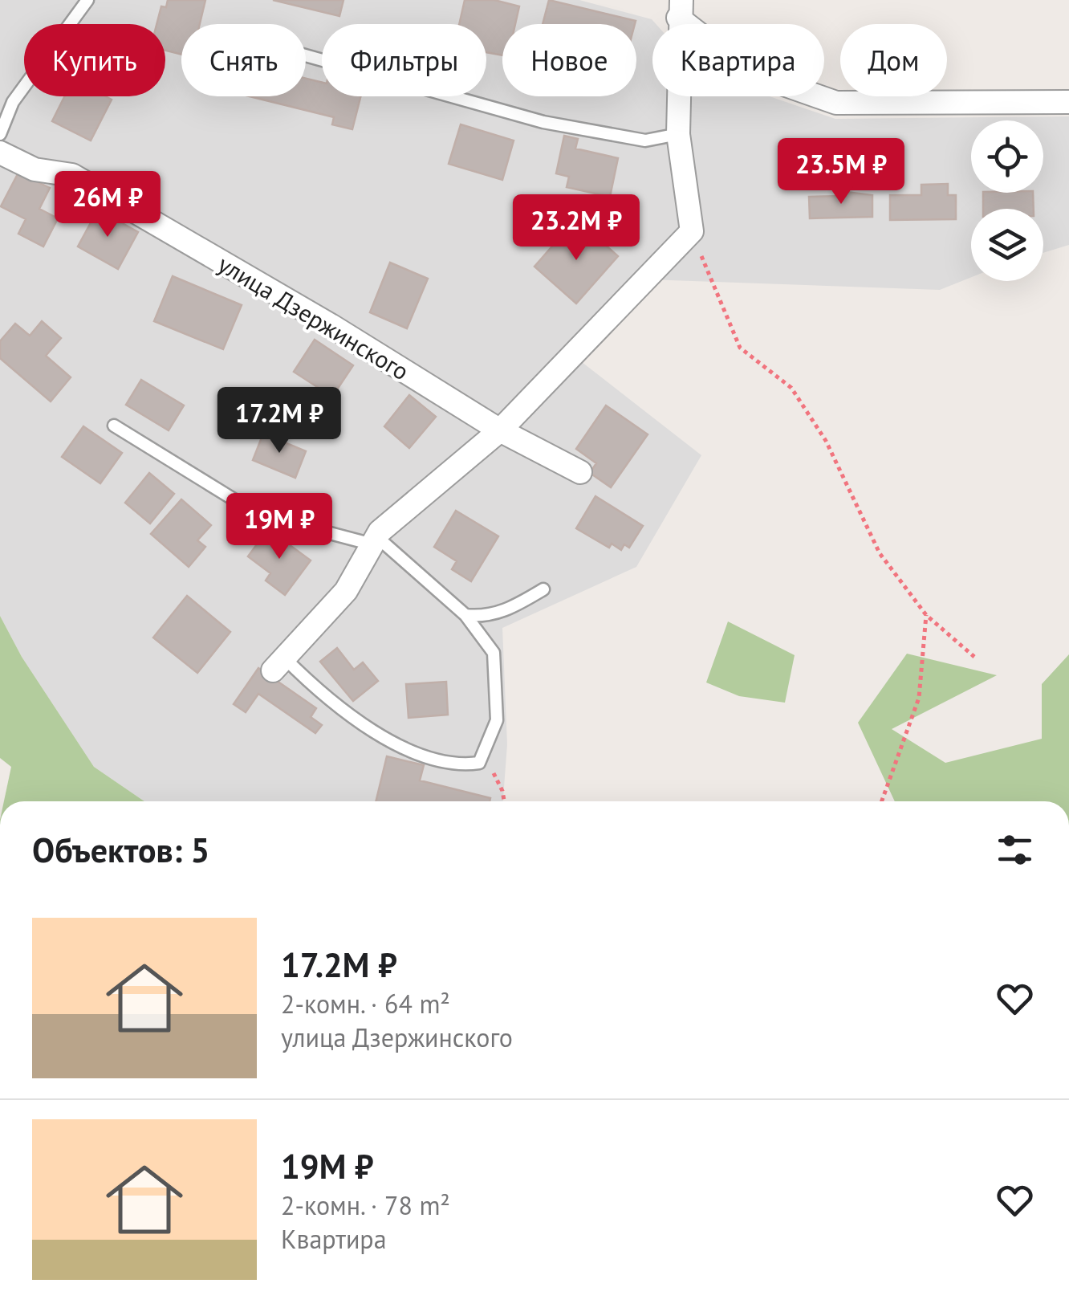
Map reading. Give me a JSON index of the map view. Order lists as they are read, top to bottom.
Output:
{
  "streets": {
    "street": ["улица Дзержинского"]
  },
  "page": {
    "chip": [
      "Купить",
      "Снять",
      "Фильтры",
      "Новое",
      "Квартира",
      "Дом"
    ],
    "price": [
      "23.5M ₽",
      "26M ₽",
      "23.2M ₽",
      "17.2M ₽",
      "19M ₽"
    ],
    "heading": "Объектов: 5",
    "list": [
      {
        "name": "17.2M ₽",
        "note": "2-комн. · 64 m² · улица Дзержинского"
      },
      {
        "name": "19M ₽",
        "note": "2-комн. · 78 m² · Квартира"
      }
    ]
  }
}
